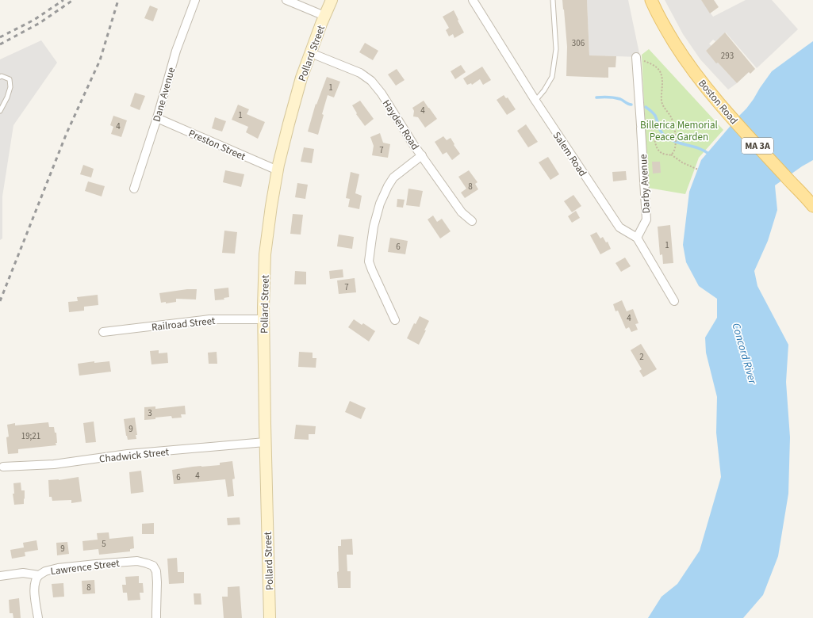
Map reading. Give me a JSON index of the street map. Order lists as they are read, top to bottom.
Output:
{
  "streets": {
    "main road": ["Pollard Street", "Boston Road", "MA 3A"],
    "street": [
      "Dane Avenue",
      "Hayden Road",
      "Preston Street",
      "Salem Road",
      "Darby Avenue",
      "Railroad Street",
      "Chadwick Street",
      "Lawrence Street"
    ]
  },
  "crossings": [
    ["Pollard Street", "Hayden Road"],
    ["Pollard Street", "Preston Street"],
    ["Pollard Street", "Railroad Street"],
    ["Pollard Street", "Chadwick Street"],
    ["Dane Avenue", "Preston Street"],
    ["Salem Road", "Darby Avenue"]
  ],
  "water": ["Concord River"],
  "parks": ["Billerica Memorial Peace Garden"],
  "house_numbers": [
    "306",
    "293",
    "1",
    "4",
    "1",
    "4",
    "7",
    "8",
    "1",
    "6",
    "7",
    "4",
    "2",
    "3",
    "9",
    "19;21",
    "4",
    "6",
    "5",
    "9",
    "8"
  ]
}
